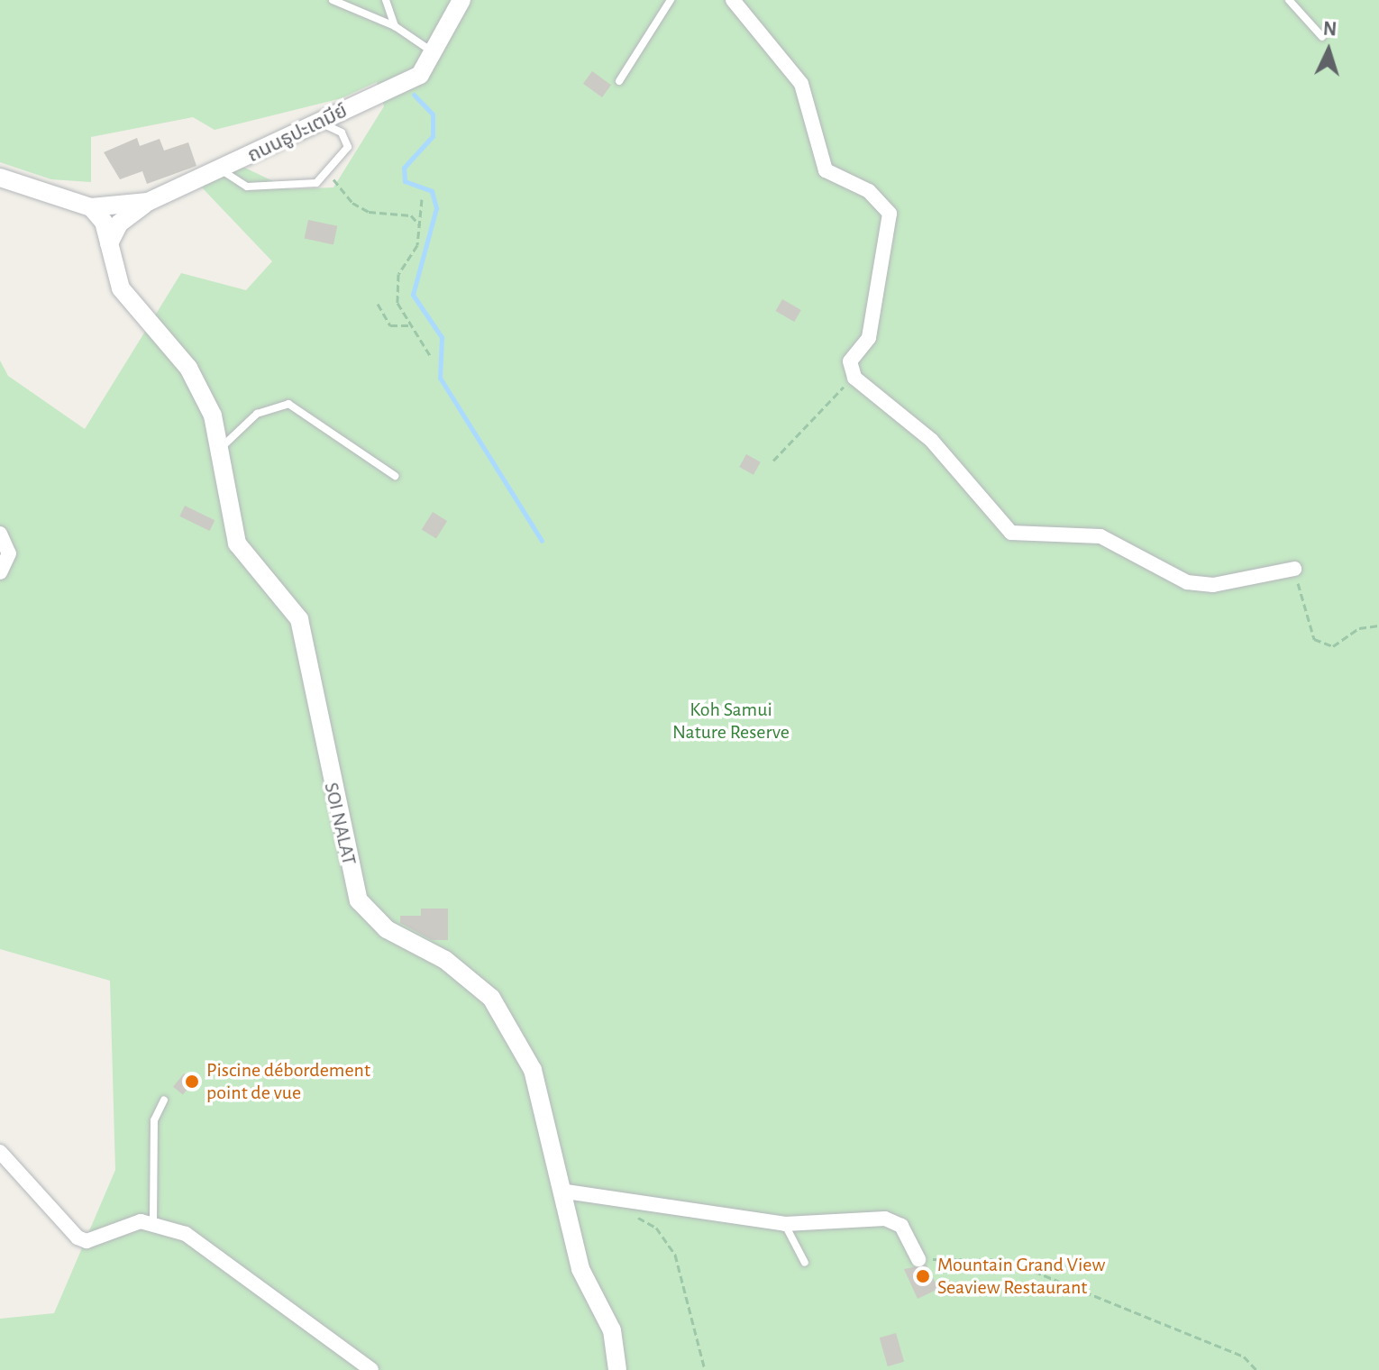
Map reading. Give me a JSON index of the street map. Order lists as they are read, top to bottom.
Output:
{
  "streets": {
    "street": ["ถนนธูปะเตมีย์", "SOI NALAT"]
  },
  "parks": ["Koh Samui Nature Reserve"],
  "places": ["Piscine débordement point de vue", "Mountain Grand View Seaview Restaurant"],
  "north": "top"
}
